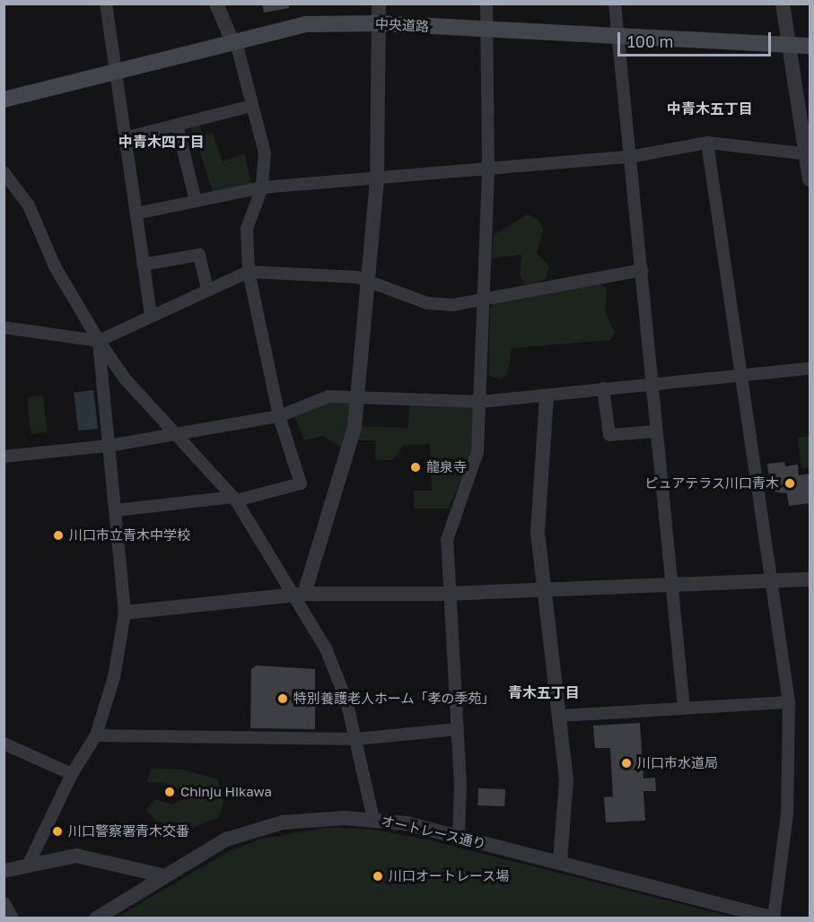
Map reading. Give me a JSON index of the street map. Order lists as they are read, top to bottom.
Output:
{
  "streets": {
    "main road": ["中央道路"],
    "street": ["オートレース通り"]
  },
  "districts": ["中青木五丁目", "中青木四丁目", "青木五丁目"],
  "places": [
    "龍泉寺",
    "ピュアテラス川口青木",
    "川口市立青木中学校",
    "特別養護老人ホーム「孝の季苑」",
    "川口市水道局",
    "Chinju Hikawa",
    "川口警察署青木交番",
    "川口オートレース場"
  ],
  "scale_bar": "100 m"
}
